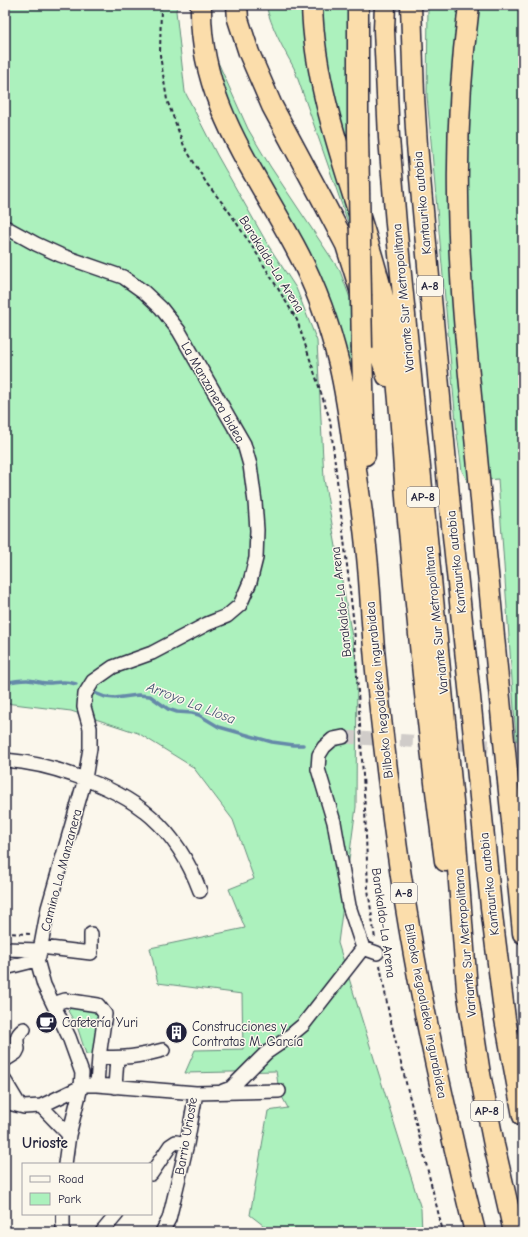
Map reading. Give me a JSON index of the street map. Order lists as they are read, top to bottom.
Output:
{
  "streets": {
    "highway": [
      "Kantauriko autobia",
      "A-8",
      "Variante Sur Metropolitana",
      "AP-8",
      "Bilboko hegoaldeko ingurabidea"
    ],
    "street": ["La Manzanera bidea", "Camino La Manzanera", "Barrio Urioste"],
    "path": ["Barakaldo-La Arena"]
  },
  "crossings": [
    ["A-8", "Bilboko hegoaldeko ingurabidea"],
    ["La Manzanera bidea", "Camino La Manzanera"]
  ],
  "districts": ["Urioste"],
  "water": ["Arroyo La Llosa"],
  "places": {
    "cafe": ["Cafetería Yuri"],
    "building": ["Construcciones y Contratas M. García"]
  },
  "legend": ["Road", "Park"]
}
